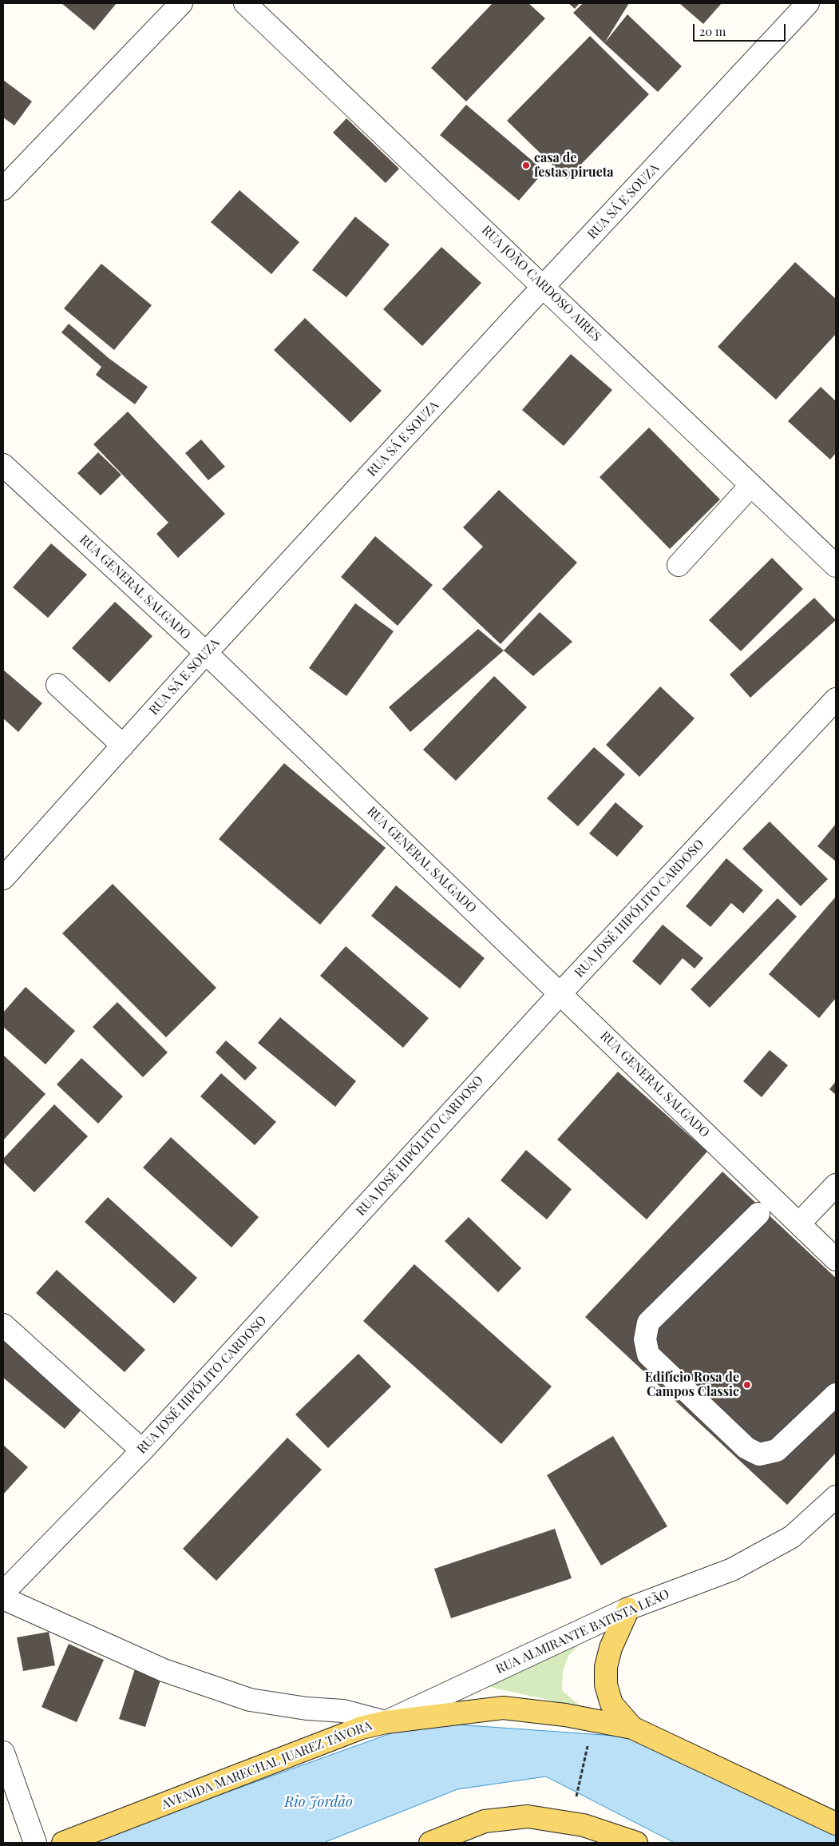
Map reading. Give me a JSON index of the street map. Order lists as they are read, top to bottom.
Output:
{
  "streets": {
    "main road": ["AVENIDA MARECHAL JUAREZ TÁVORA"],
    "street": [
      "RUA SÁ E SOUZA",
      "RUA JOÃO CARDOSO AIRES",
      "RUA GENERAL SALGADO",
      "RUA JOSÉ HIPÓLITO CARDOSO",
      "RUA ALMIRANTE BATISTA LEÃO"
    ]
  },
  "crossings": [
    ["RUA SÁ E SOUZA", "RUA JOÃO CARDOSO AIRES"],
    ["RUA SÁ E SOUZA", "RUA GENERAL SALGADO"],
    ["RUA GENERAL SALGADO", "RUA JOSÉ HIPÓLITO CARDOSO"],
    ["RUA ALMIRANTE BATISTA LEÃO", "AVENIDA MARECHAL JUAREZ TÁVORA"]
  ],
  "water": ["Rio Jordão"],
  "places": ["casa de festas pirueta", "Edifício Rosa de Campos Classic"],
  "scale_bar": "20 m"
}
